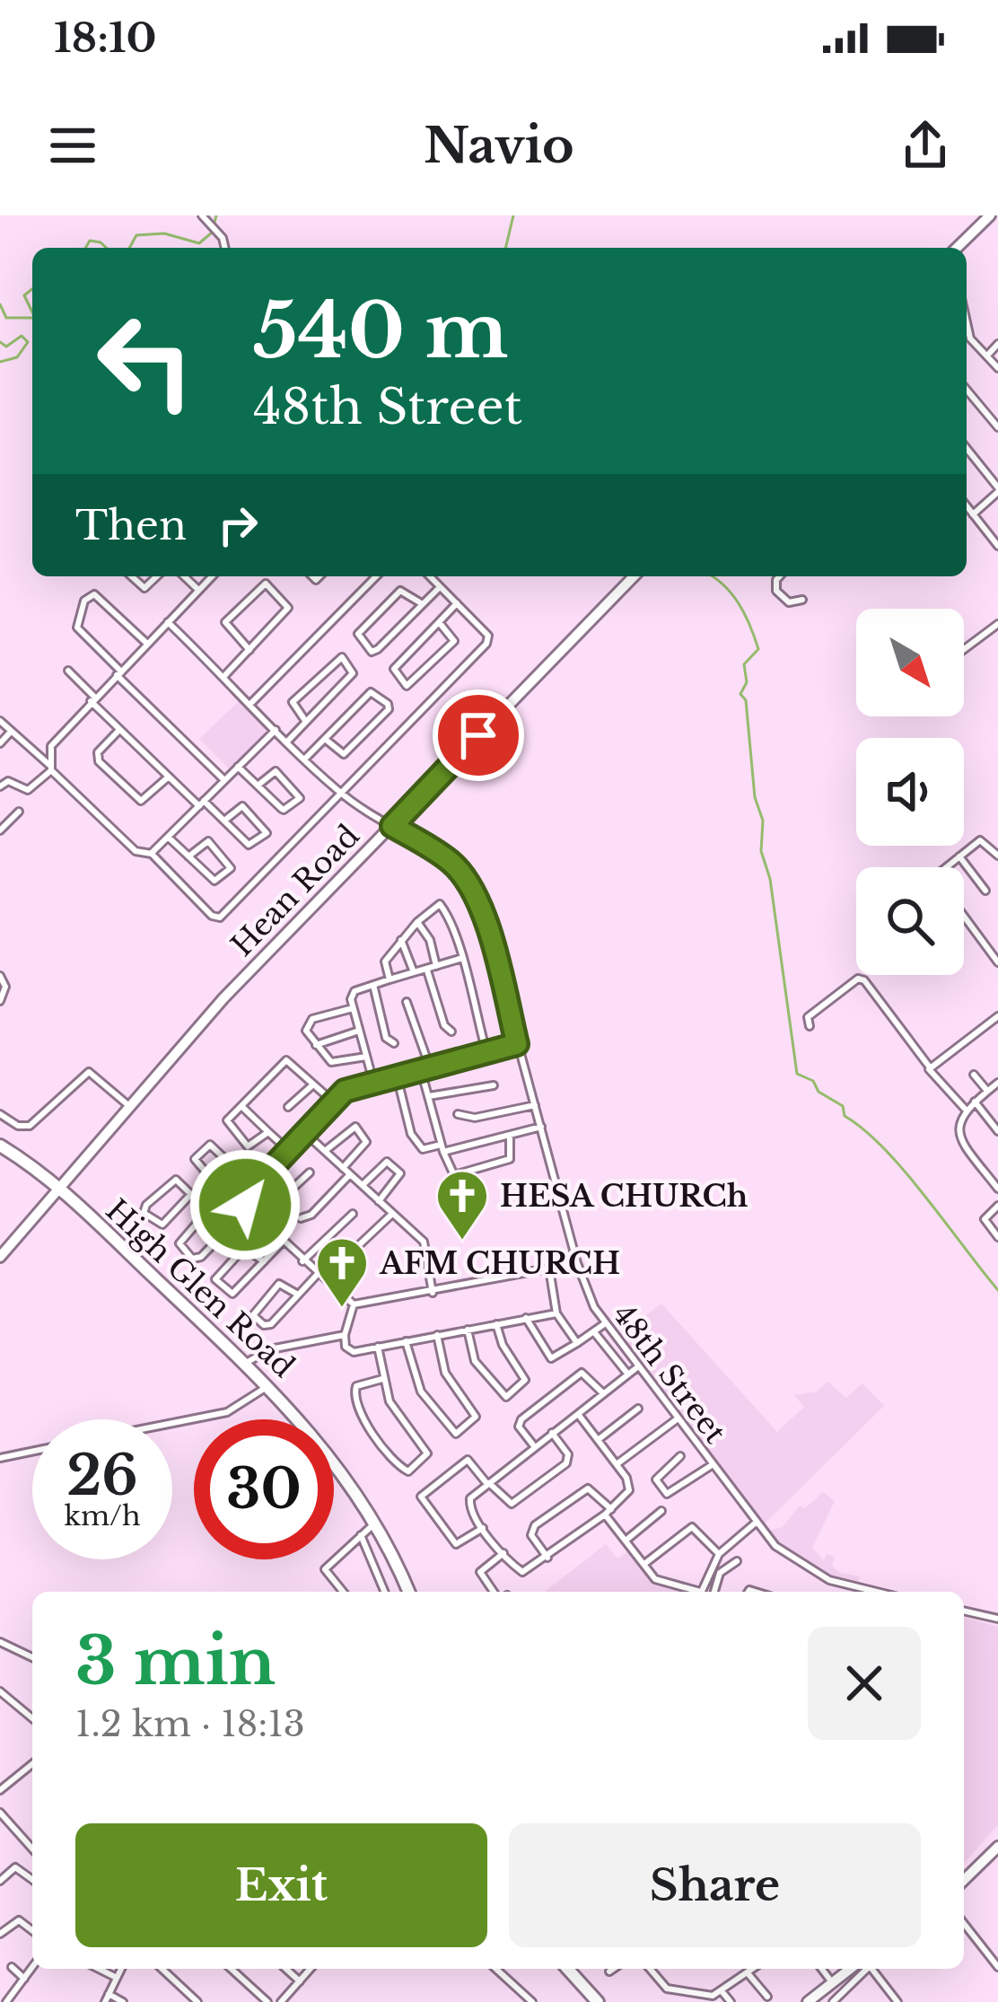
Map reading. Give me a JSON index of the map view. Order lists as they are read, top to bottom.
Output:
{
  "streets": {
    "main road": ["High Glen Road"],
    "street": ["Hean Road", "48th Street"]
  },
  "crossings": [
    ["Hean Road", "High Glen Road"],
    ["Hean Road", "48th Street"]
  ],
  "places": {
    "church": ["HESA CHURCh", "AFM CHURCH"]
  },
  "north": "bottom right",
  "page": {
    "status": "18:10",
    "header": "Navio",
    "turn": ["540 m", "48th Street"],
    "then": "Then",
    "speed": "26 km/h",
    "limit": "30",
    "heading": ["3 min", "1.2 km · 18:13"],
    "buttons": ["Exit", "Share"]
  }
}
